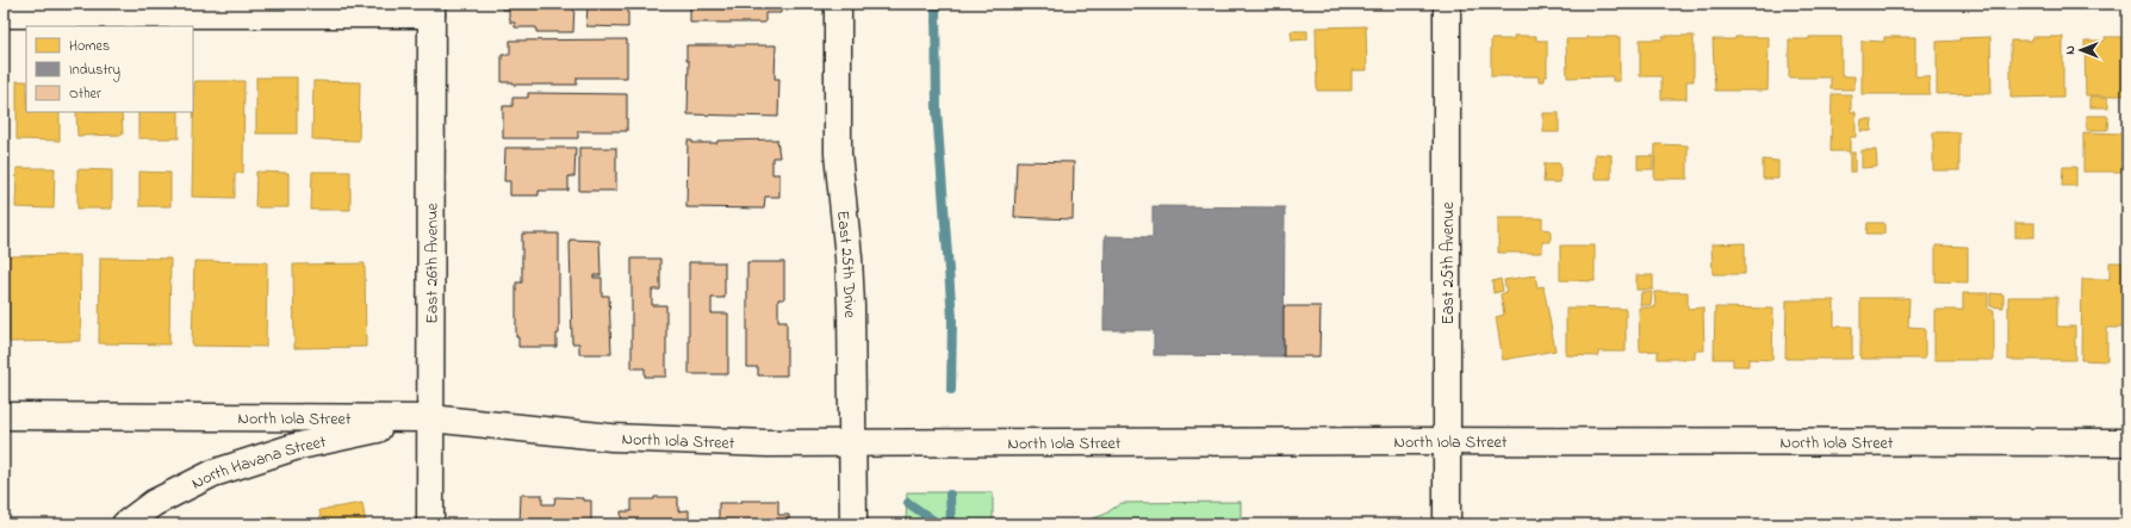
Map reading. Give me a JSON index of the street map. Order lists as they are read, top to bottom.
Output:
{
  "streets": {
    "street": [
      "East 26th Avenue",
      "East 25th Drive",
      "East 25th Avenue",
      "North Iola Street",
      "North Havana Street"
    ]
  },
  "crossings": [
    ["East 26th Avenue", "North Iola Street"],
    ["East 26th Avenue", "North Havana Street"],
    ["East 25th Drive", "North Iola Street"],
    ["East 25th Avenue", "North Iola Street"],
    ["North Iola Street", "North Havana Street"]
  ],
  "legend": ["Homes", "Industry", "Other"],
  "north": "left"
}
